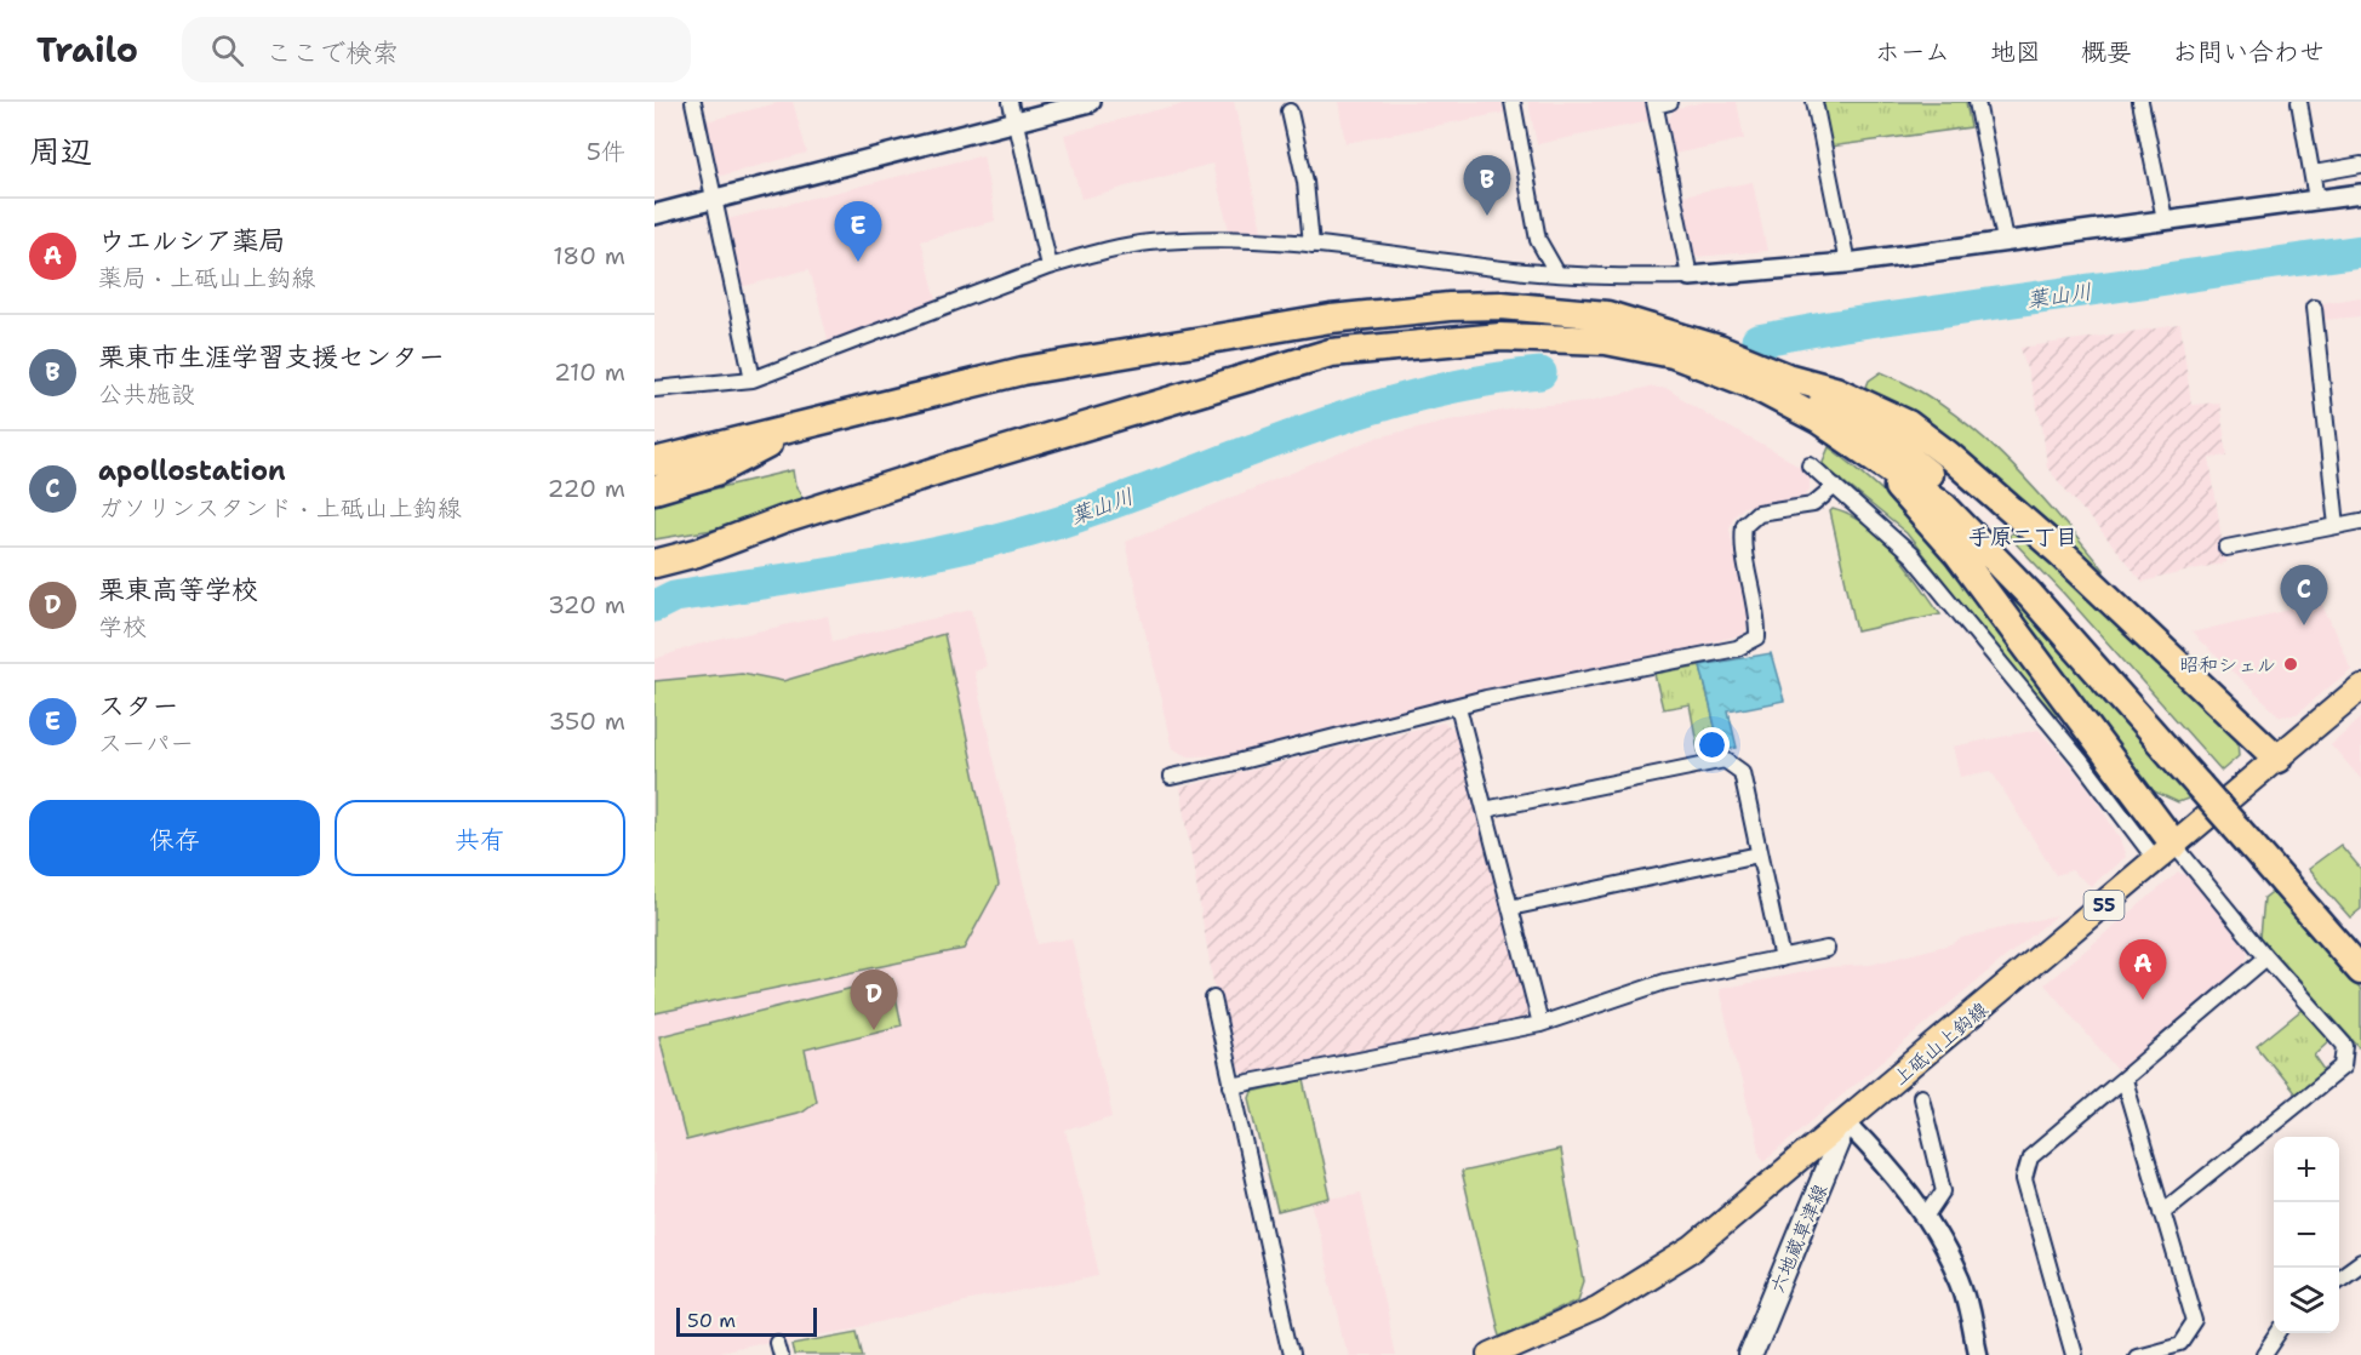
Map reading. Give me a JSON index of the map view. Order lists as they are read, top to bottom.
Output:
{
  "streets": {
    "main road": ["55", "上砥山上鈎線", "六地蔵草津線"]
  },
  "crossings": [
    ["上砥山上鈎線", "六地蔵草津線"]
  ],
  "districts": ["手原二丁目"],
  "water": ["葉山川"],
  "places": ["昭和シェル"],
  "scale_bar": "50 m",
  "page": {
    "header": "Trailo",
    "search": "ここで検索",
    "nav": [
      "ホーム",
      "地図",
      "概要",
      "お問い合わせ"
    ],
    "heading": ["周辺", "5件"],
    "pins": [
      "B",
      "E",
      "C",
      "A",
      "D"
    ],
    "list": [
      {
        "mark": "A",
        "name": "ウエルシア薬局",
        "note": "薬局 · 上砥山上鈎線",
        "value": "180 m"
      },
      {
        "mark": "B",
        "name": "栗東市生涯学習支援センター",
        "note": "公共施設",
        "value": "210 m"
      },
      {
        "mark": "C",
        "name": "apollostation",
        "note": "ガソリンスタンド · 上砥山上鈎線",
        "value": "220 m"
      },
      {
        "mark": "D",
        "name": "栗東高等学校",
        "note": "学校",
        "value": "320 m"
      },
      {
        "mark": "E",
        "name": "スター",
        "note": "スーパー",
        "value": "350 m"
      }
    ],
    "buttons": ["保存", "共有"],
    "map_buttons": ["+", "−"],
    "scale": "50 m"
  }
}
